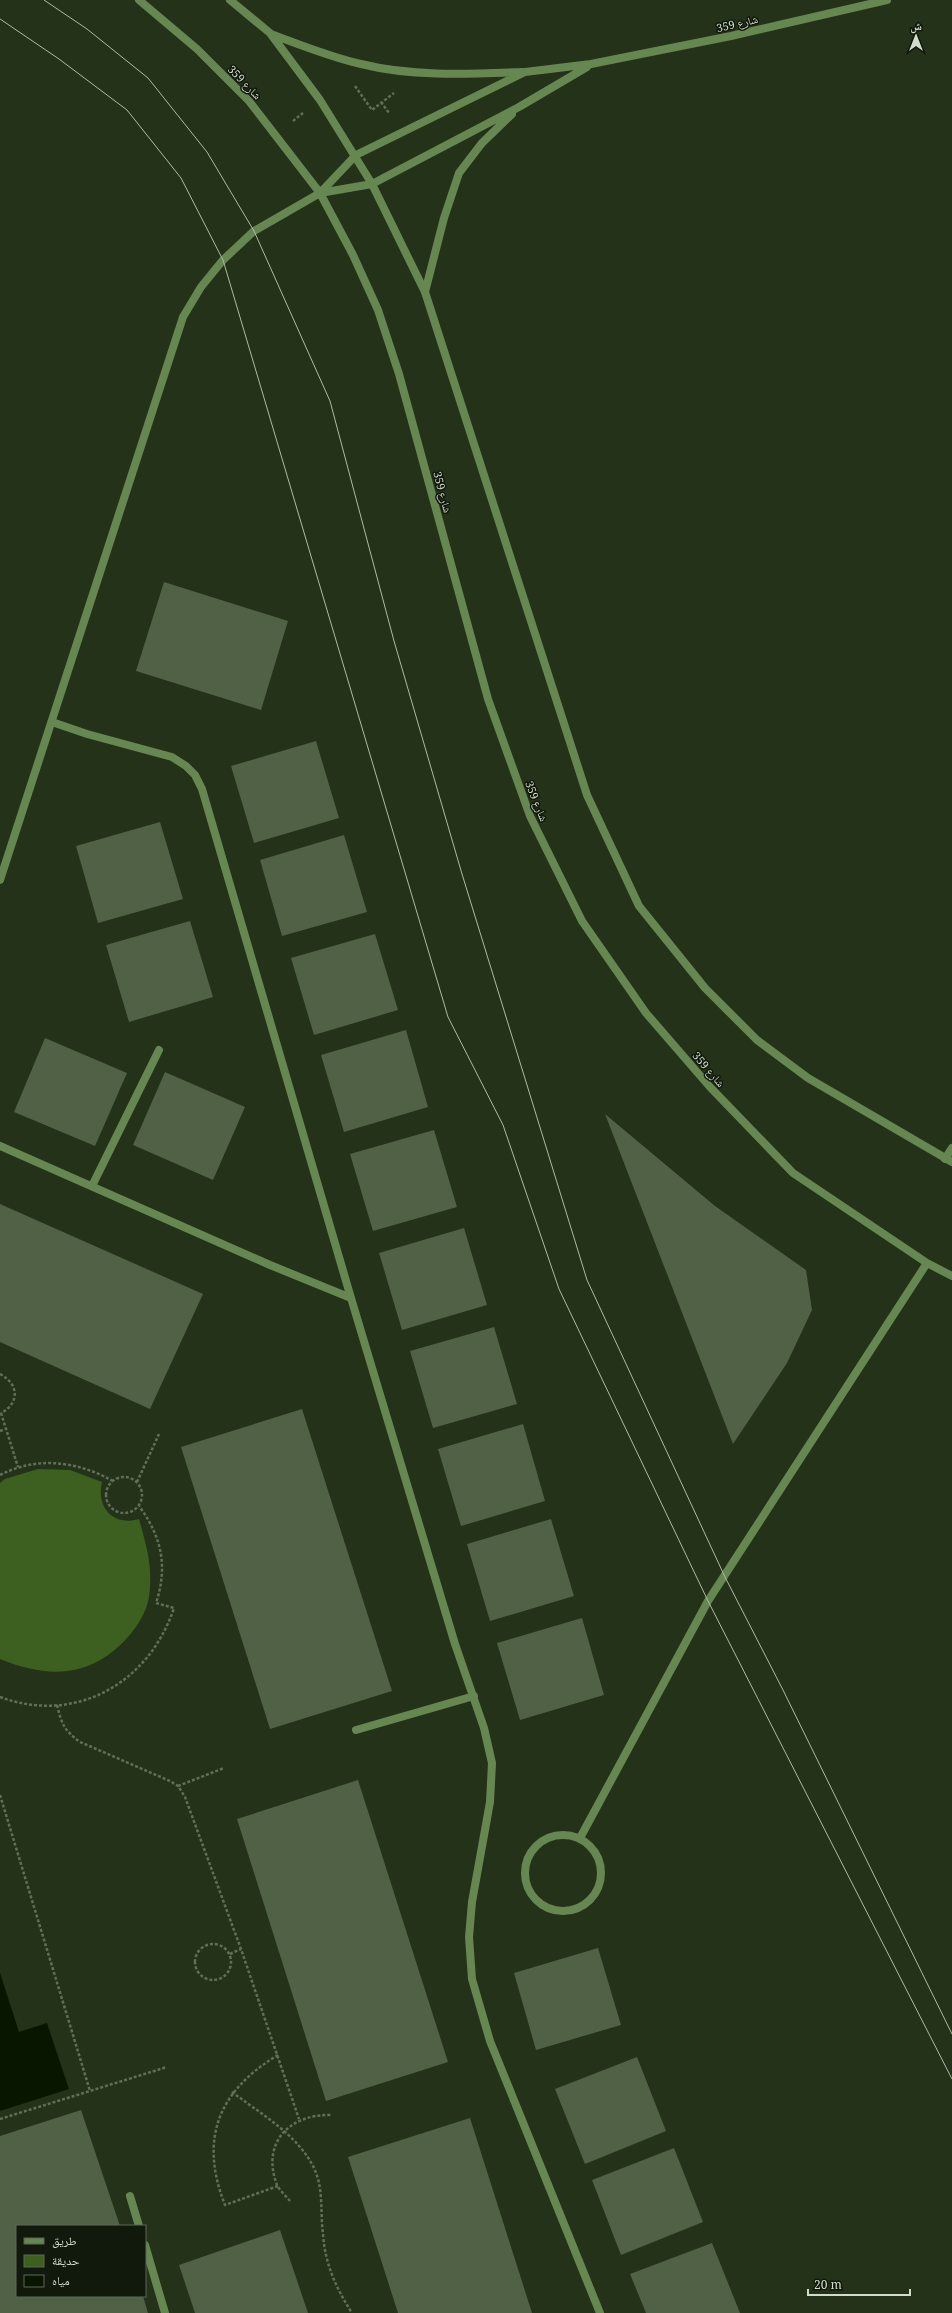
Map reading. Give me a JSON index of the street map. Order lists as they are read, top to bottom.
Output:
{
  "streets": {
    "street": ["شارع 359"]
  },
  "legend": ["طريق", "حديقة", "مياه"],
  "scale_bar": "20 m",
  "north": "top"
}
